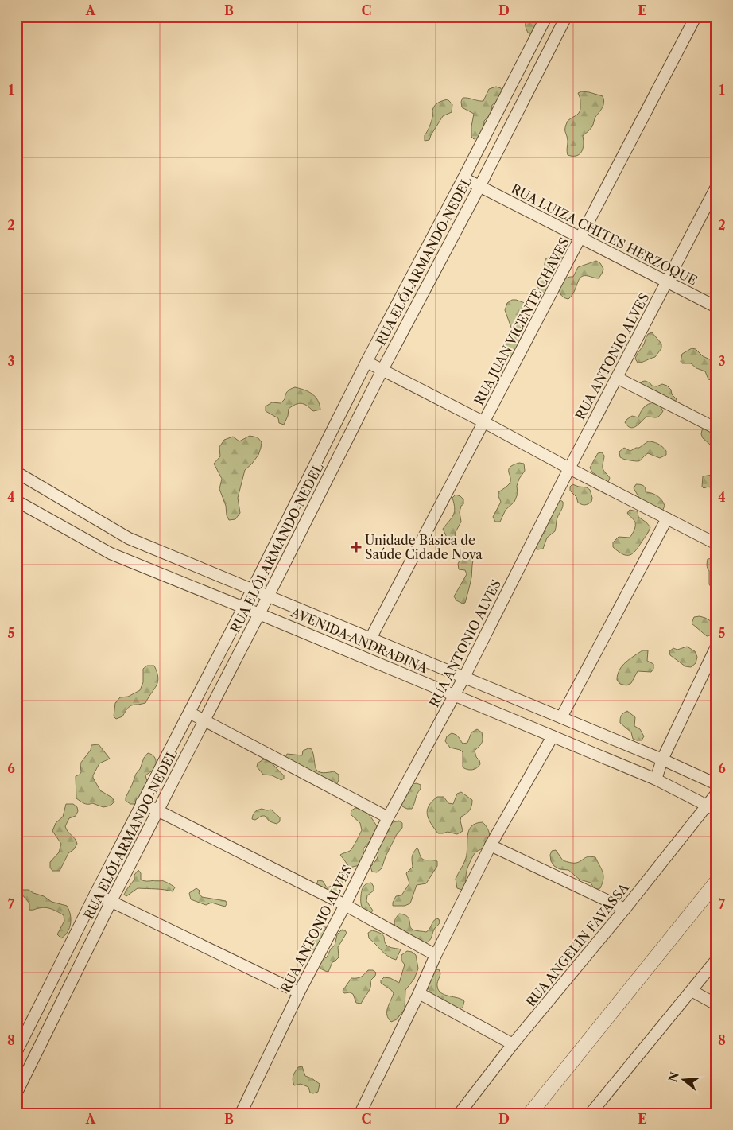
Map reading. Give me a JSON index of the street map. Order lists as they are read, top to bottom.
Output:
{
  "streets": {
    "street": [
      "RUA LUIZA CHITES HERZOQUE",
      "RUA ELÓI ARMANDO NEDEL",
      "RUA JUAN VICENTE CHAVES",
      "RUA ANTONIO ALVES",
      "AVENIDA ANDRADINA",
      "RUA ANGELIN FAVASSA"
    ]
  },
  "crossings": [
    ["RUA LUIZA CHITES HERZOQUE", "RUA ELÓI ARMANDO NEDEL"],
    ["RUA LUIZA CHITES HERZOQUE", "RUA JUAN VICENTE CHAVES"],
    ["RUA LUIZA CHITES HERZOQUE", "RUA ANTONIO ALVES"],
    ["RUA ELÓI ARMANDO NEDEL", "AVENIDA ANDRADINA"],
    ["RUA ANTONIO ALVES", "AVENIDA ANDRADINA"],
    ["AVENIDA ANDRADINA", "RUA ANGELIN FAVASSA"]
  ],
  "places": {
    "health": ["Unidade Básica de Saúde Cidade Nova"]
  },
  "north": "left",
  "grid": {
    "columns": [
      "A",
      "B",
      "C",
      "D",
      "E"
    ],
    "rows": [
      "1",
      "2",
      "3",
      "4",
      "5",
      "6",
      "7",
      "8"
    ]
  }
}
